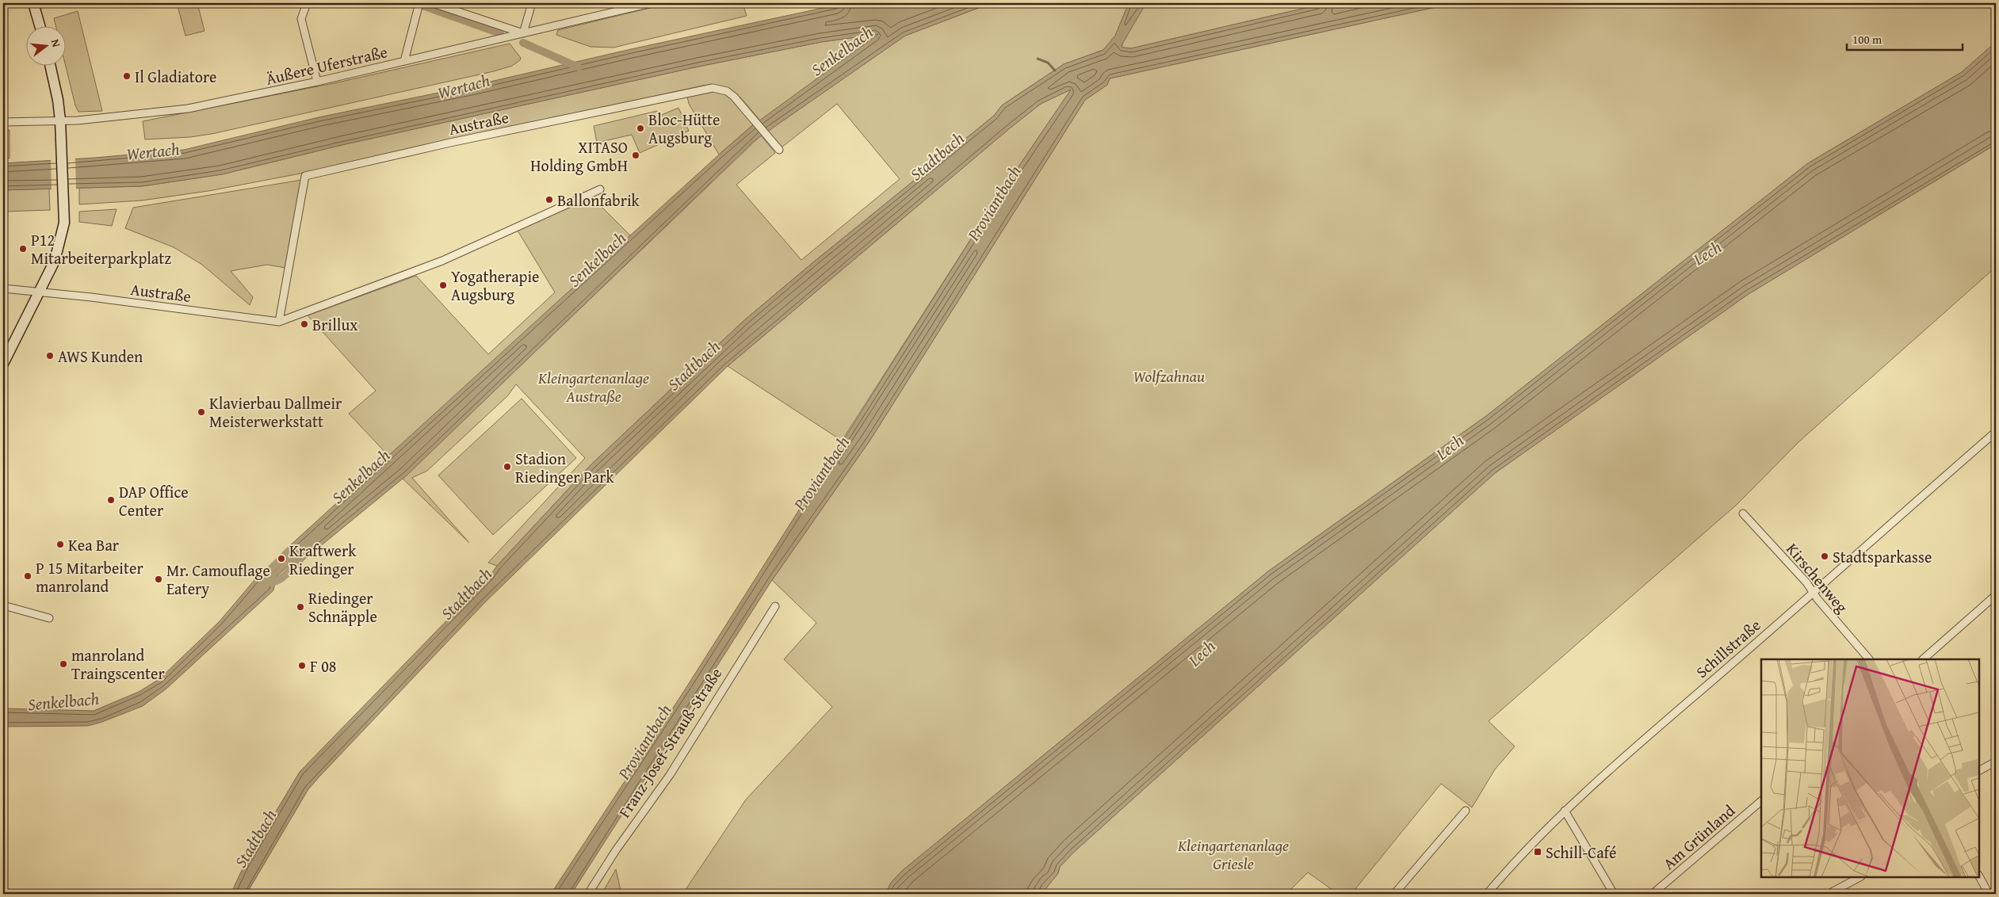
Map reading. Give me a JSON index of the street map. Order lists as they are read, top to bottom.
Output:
{
  "streets": {
    "street": [
      "Äußere Uferstraße",
      "Austraße",
      "Kirschenweg",
      "Schillstraße",
      "Franz-Josef-Strauß-Straße",
      "Am Grünland"
    ]
  },
  "crossings": [
    ["Kirschenweg", "Schillstraße"]
  ],
  "water": [
    "Senkelbach",
    "Wertach",
    "Stadtbach",
    "Proviantbach",
    "Lech"
  ],
  "parks": ["Wolfzahnau", "Kleingartenanlage Austraße", "Kleingartenanlage Griesle"],
  "places": {
    "other": [
      "Il Gladiatore",
      "Bloc-Hütte Augsburg",
      "XITASO Holding GmbH",
      "Ballonfabrik",
      "P12 Mitarbeiterparkplatz",
      "Yogatherapie Augsburg",
      "Brillux",
      "AWS Kunden",
      "Klavierbau Dallmeir Meisterwerkstatt",
      "Stadion Riedinger Park",
      "DAP Office Center",
      "Kea Bar",
      "Stadtsparkasse",
      "Kraftwerk Riedinger",
      "P 15 Mitarbeiter manroland",
      "Mr. Camouflage Eatery",
      "Riedinger Schnäpple",
      "manroland Traingscenter",
      "F 08"
    ],
    "transit": ["Schill-Café"]
  },
  "scale_bar": "100 m",
  "north": "right"
}
